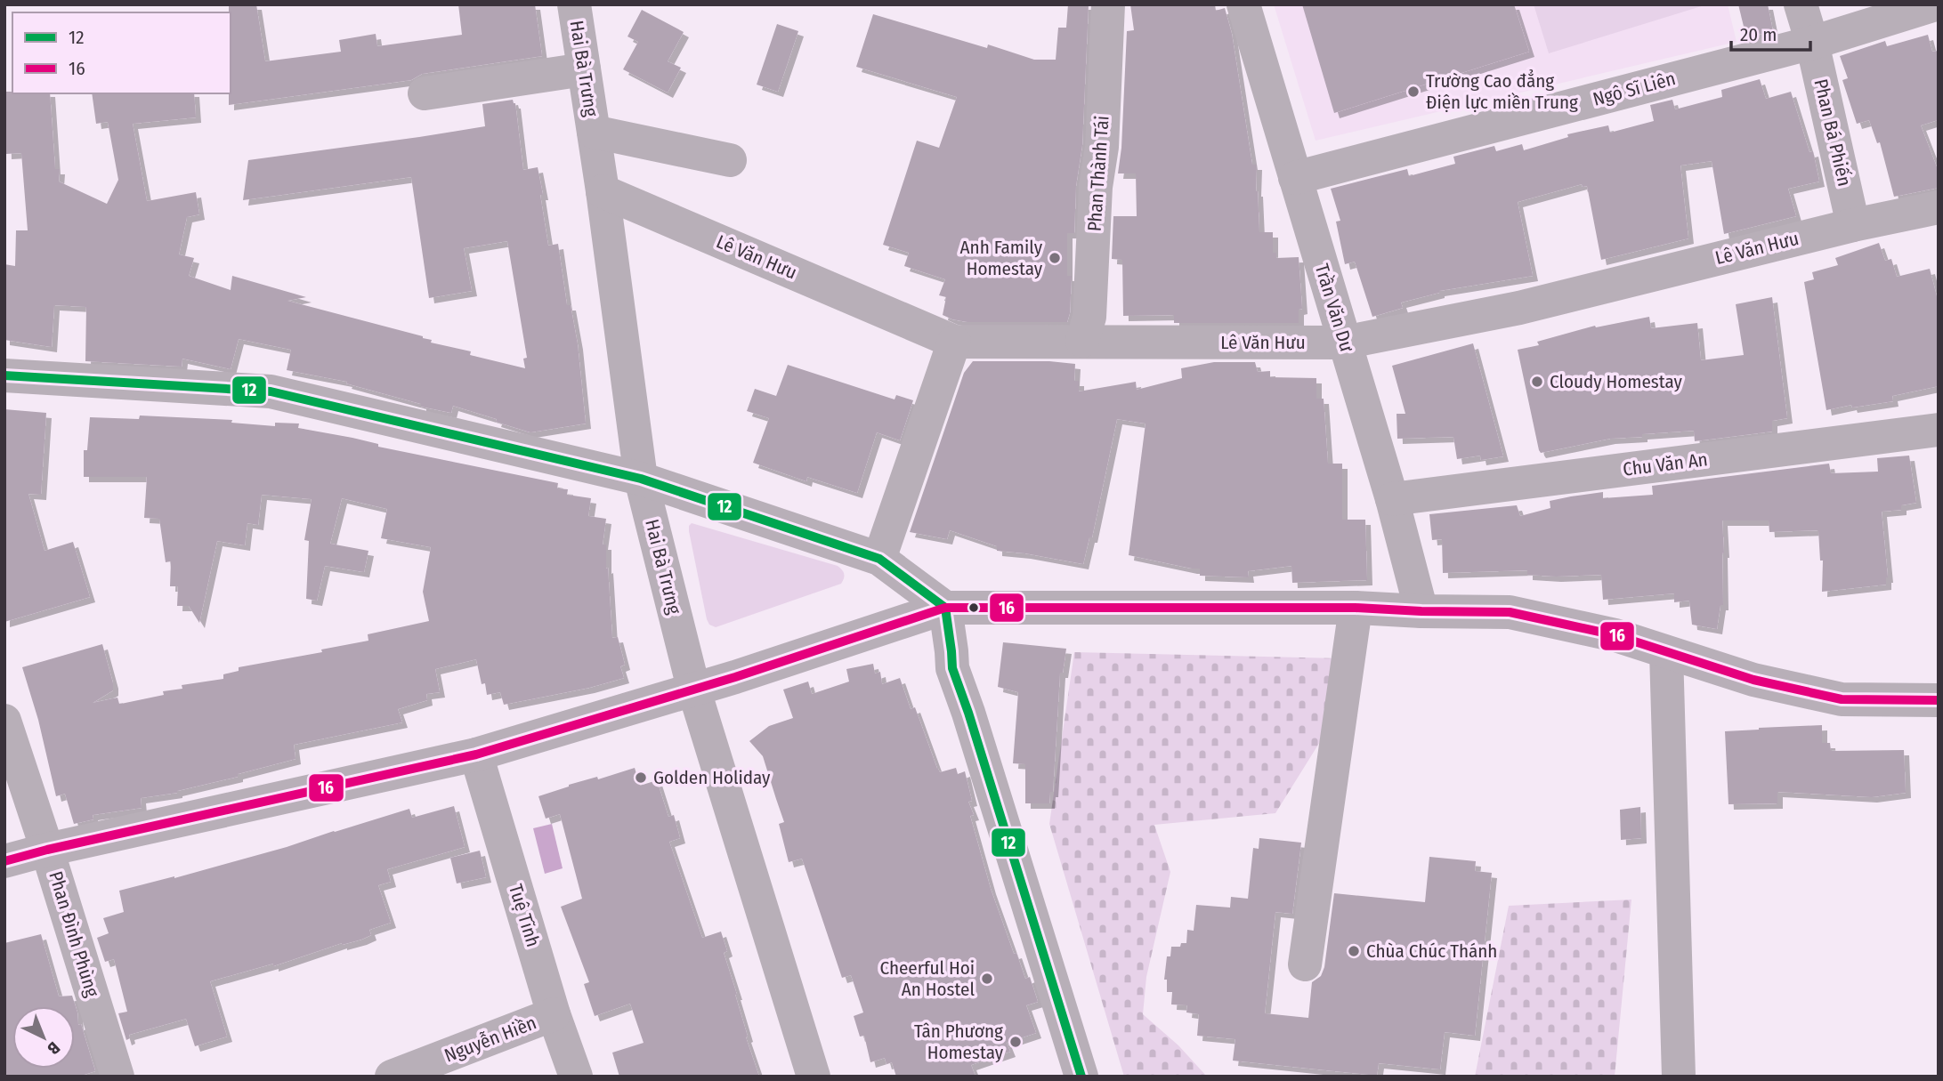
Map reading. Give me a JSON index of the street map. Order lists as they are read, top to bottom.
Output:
{
  "streets": {
    "street": [
      "Hai Bà Trưng",
      "Ngô Sĩ Liên",
      "Phan Bá Phiến",
      "Phan Thành Tái",
      "Lê Văn Hưu",
      "Trần Văn Dư",
      "Chu Văn An",
      "Tuệ Tĩnh",
      "Phan Đình Phùng",
      "Nguyễn Hiền"
    ]
  },
  "crossings": [
    ["Hai Bà Trưng", "Lê Văn Hưu"],
    ["Ngô Sĩ Liên", "Phan Bá Phiến"],
    ["Ngô Sĩ Liên", "Trần Văn Dư"],
    ["Phan Bá Phiến", "Lê Văn Hưu"],
    ["Phan Thành Tái", "Lê Văn Hưu"],
    ["Lê Văn Hưu", "Trần Văn Dư"],
    ["Trần Văn Dư", "Chu Văn An"],
    ["Tuệ Tĩnh", "Nguyễn Hiền"]
  ],
  "places": [
    "Trường Cao đẳng Điện lực miền Trung",
    "Anh Family Homestay",
    "Cloudy Homestay",
    "Golden Holiday",
    "Chùa Chúc Thánh",
    "Cheerful Hoi An Hostel",
    "Tân Phương Homestay"
  ],
  "lines": ["transit line 12", "transit line 16"],
  "legend": ["12", "16"],
  "scale_bar": "20 m",
  "north": "bottom right"
}
